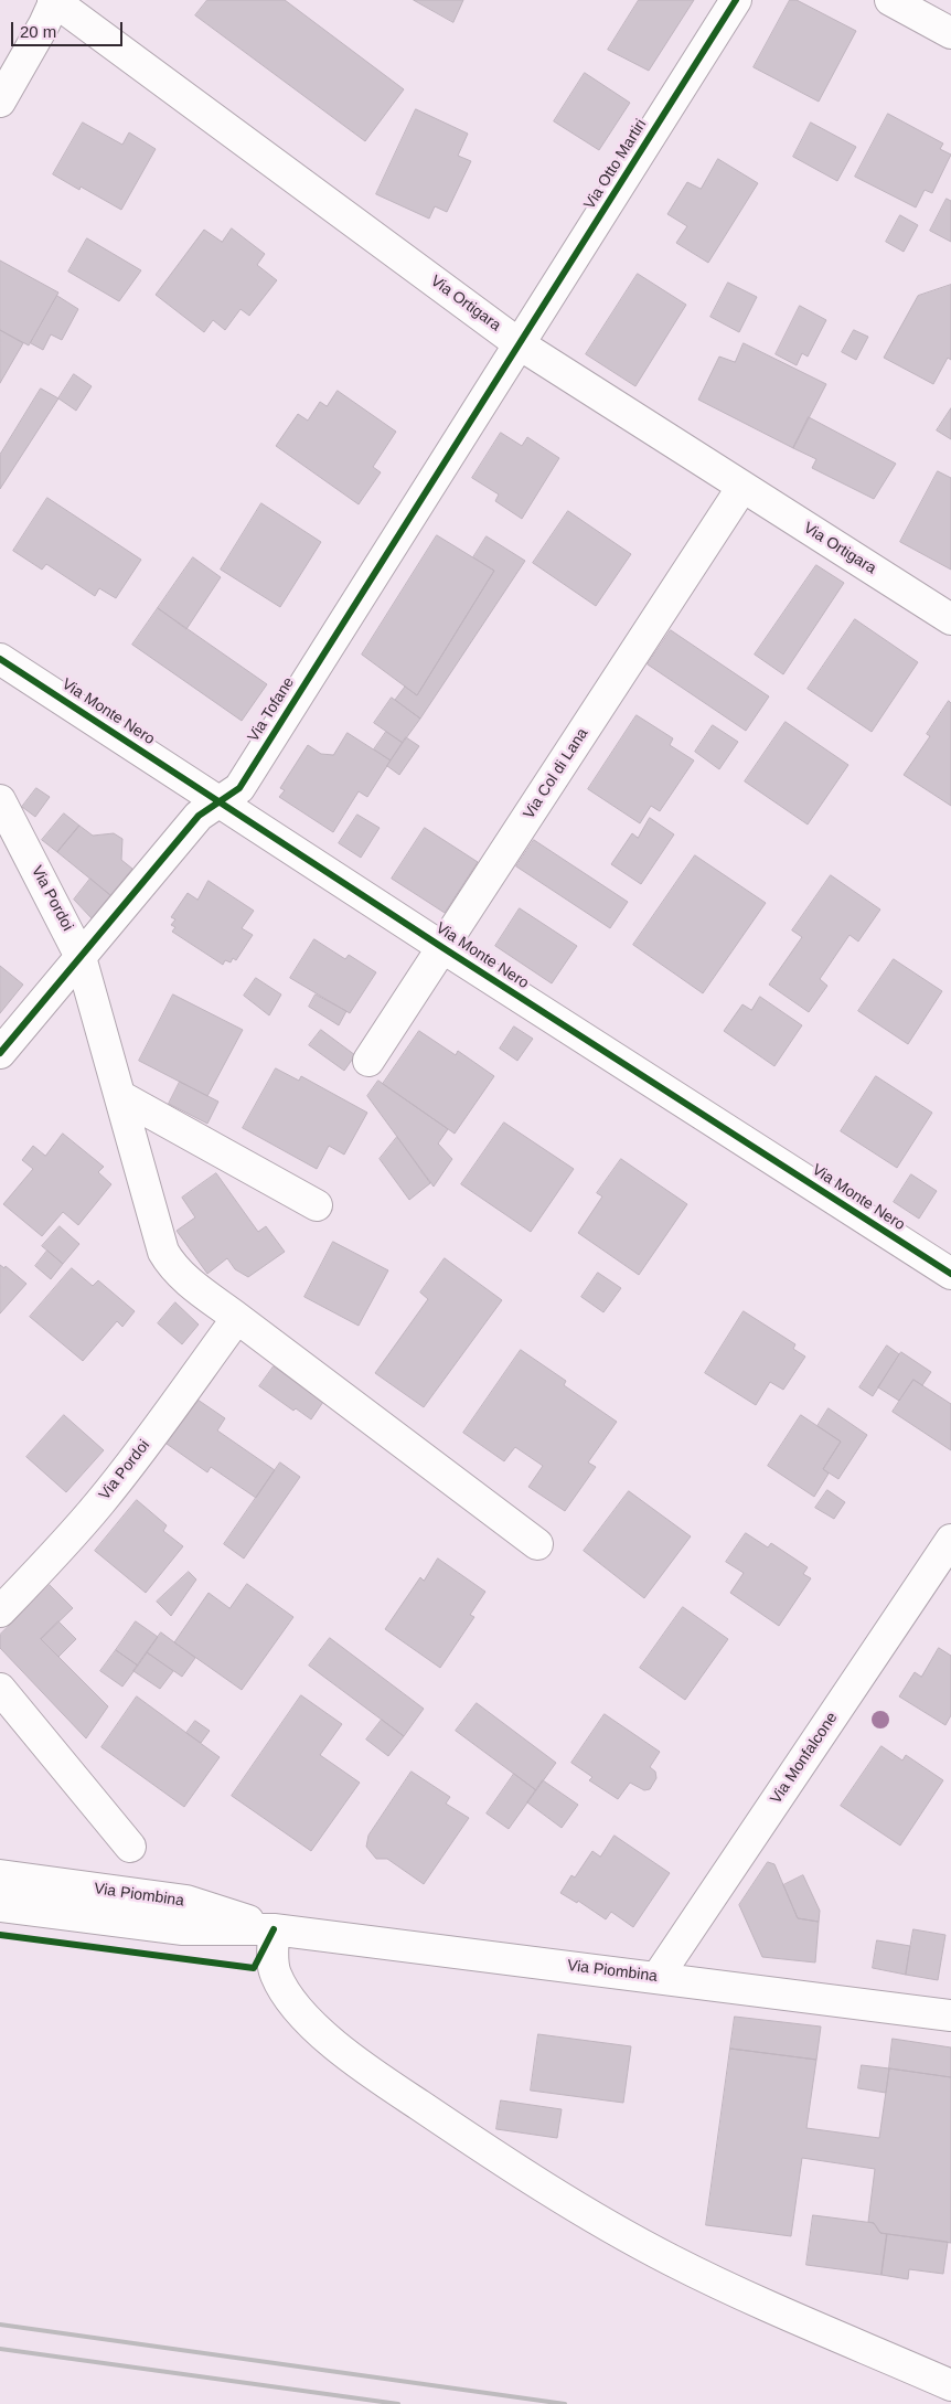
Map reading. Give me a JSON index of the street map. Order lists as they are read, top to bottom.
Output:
{
  "streets": {
    "street": [
      "Via Otto Martiri",
      "Via Ortigara",
      "Via Tofane",
      "Via Monte Nero",
      "Via Col di Lana",
      "Via Pordoi",
      "Via Monfalcone",
      "Via Piombina"
    ]
  },
  "crossings": [
    ["Via Otto Martiri", "Via Ortigara"],
    ["Via Otto Martiri", "Via Tofane"],
    ["Via Ortigara", "Via Tofane"],
    ["Via Ortigara", "Via Col di Lana"],
    ["Via Tofane", "Via Monte Nero"],
    ["Via Tofane", "Via Pordoi"],
    ["Via Monte Nero", "Via Col di Lana"],
    ["Via Monfalcone", "Via Piombina"]
  ],
  "scale_bar": "20 m"
}
